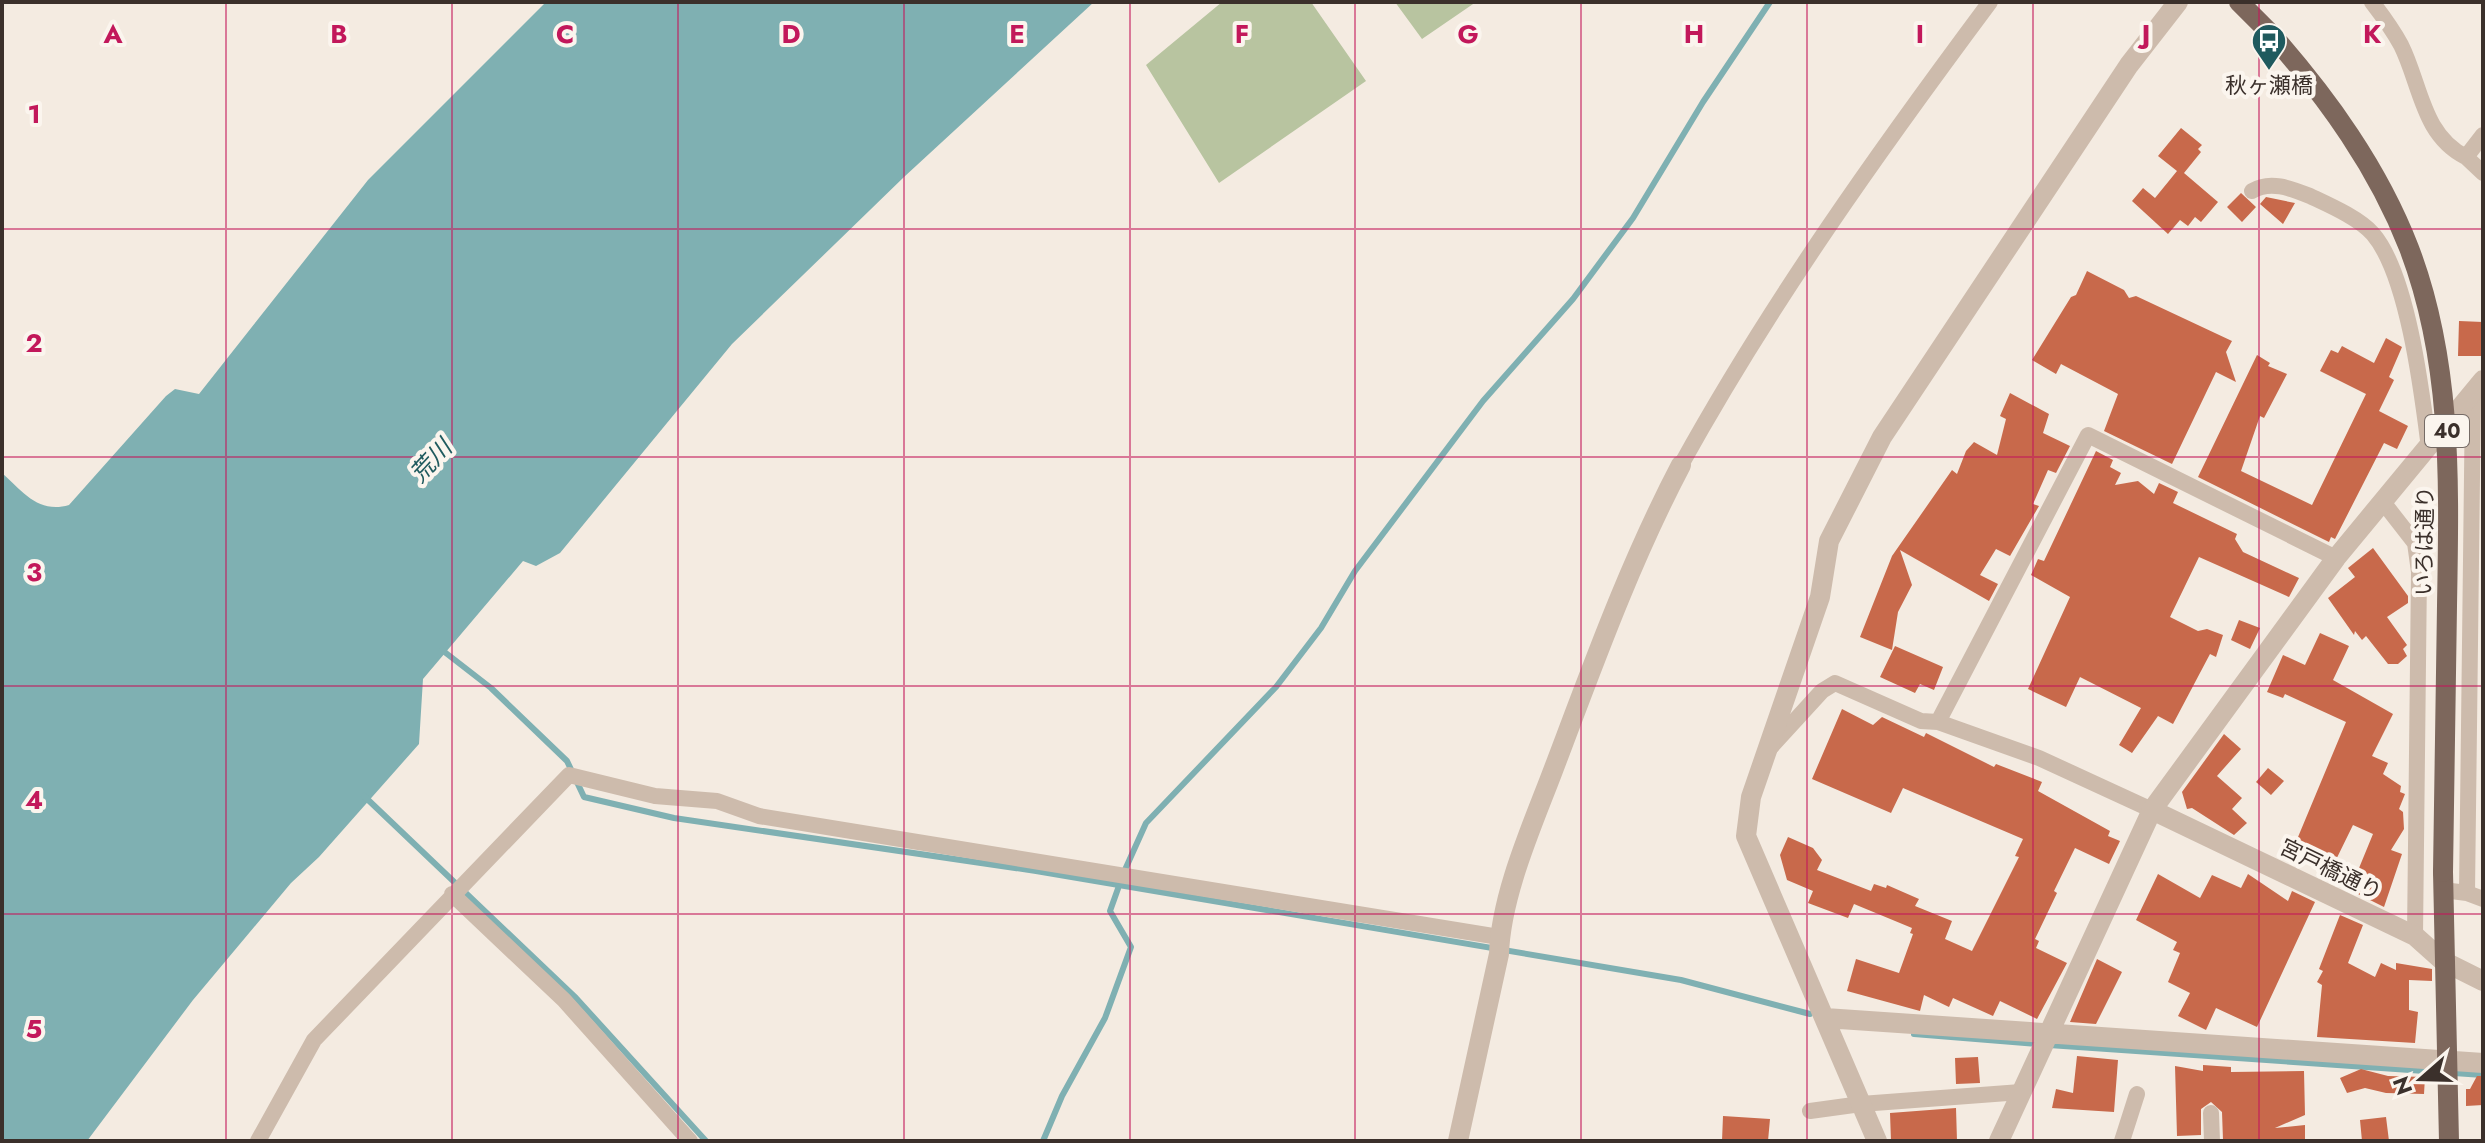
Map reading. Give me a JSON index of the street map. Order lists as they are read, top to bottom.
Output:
{
  "streets": {
    "main road": ["40", "いろは通り"],
    "street": ["宮戸橋通り"]
  },
  "crossings": [
    ["いろは通り", "宮戸橋通り"]
  ],
  "water": ["荒川"],
  "places": {
    "bus stop": ["秋ヶ瀬橋"]
  },
  "north": "left",
  "grid": {
    "columns": [
      "A",
      "B",
      "C",
      "D",
      "E",
      "F",
      "G",
      "H",
      "I",
      "J",
      "K"
    ],
    "rows": [
      "1",
      "2",
      "3",
      "4",
      "5"
    ]
  }
}
